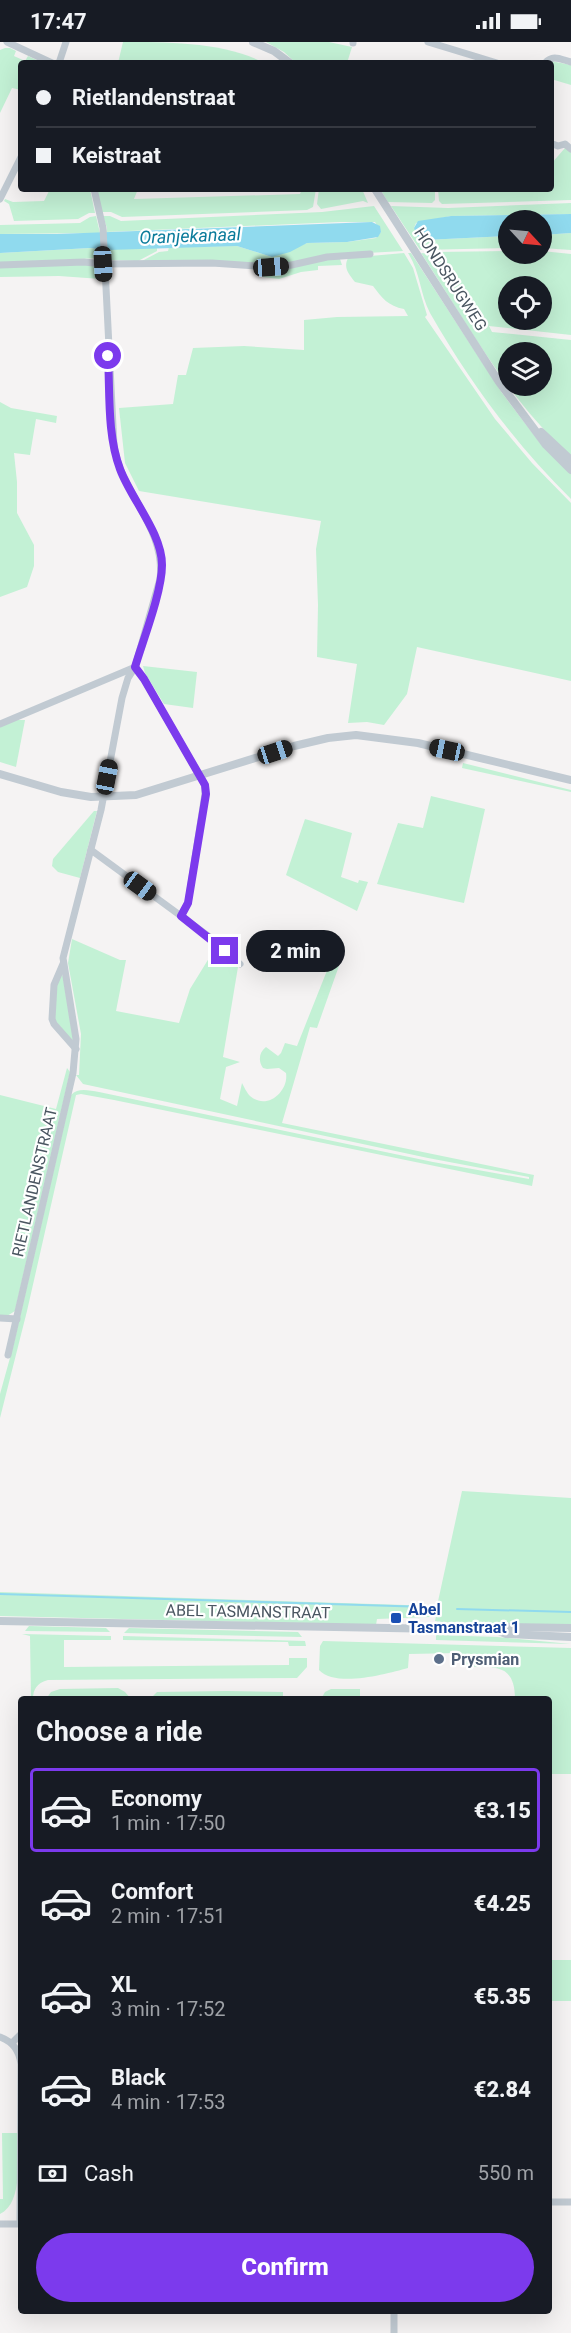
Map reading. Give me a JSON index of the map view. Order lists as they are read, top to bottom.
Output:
{
  "streets": {
    "street": ["HONDSRUGWEG", "RIETLANDENSTRAAT", "ABEL TASMANSTRAAT"]
  },
  "water": ["Oranjekanaal"],
  "places": {
    "transit": ["Abel Tasmanstraat 1"],
    "other": ["Prysmian"]
  },
  "north": "bottom right",
  "page": {
    "status": "17:47",
    "banner": ["Rietlandenstraat", "Keistraat"],
    "bubble": "2 min",
    "heading": "Choose a ride",
    "list": [
      {
        "name": "Economy",
        "note": "1 min · 17:50",
        "value": "€3.15"
      },
      {
        "name": "Comfort",
        "note": "2 min · 17:51",
        "value": "€4.25"
      },
      {
        "name": "XL",
        "note": "3 min · 17:52",
        "value": "€5.35"
      },
      {
        "name": "Black",
        "note": "4 min · 17:53",
        "value": "€2.84"
      }
    ],
    "pay": ["Cash", "550 m"],
    "buttons": "Confirm"
  }
}
